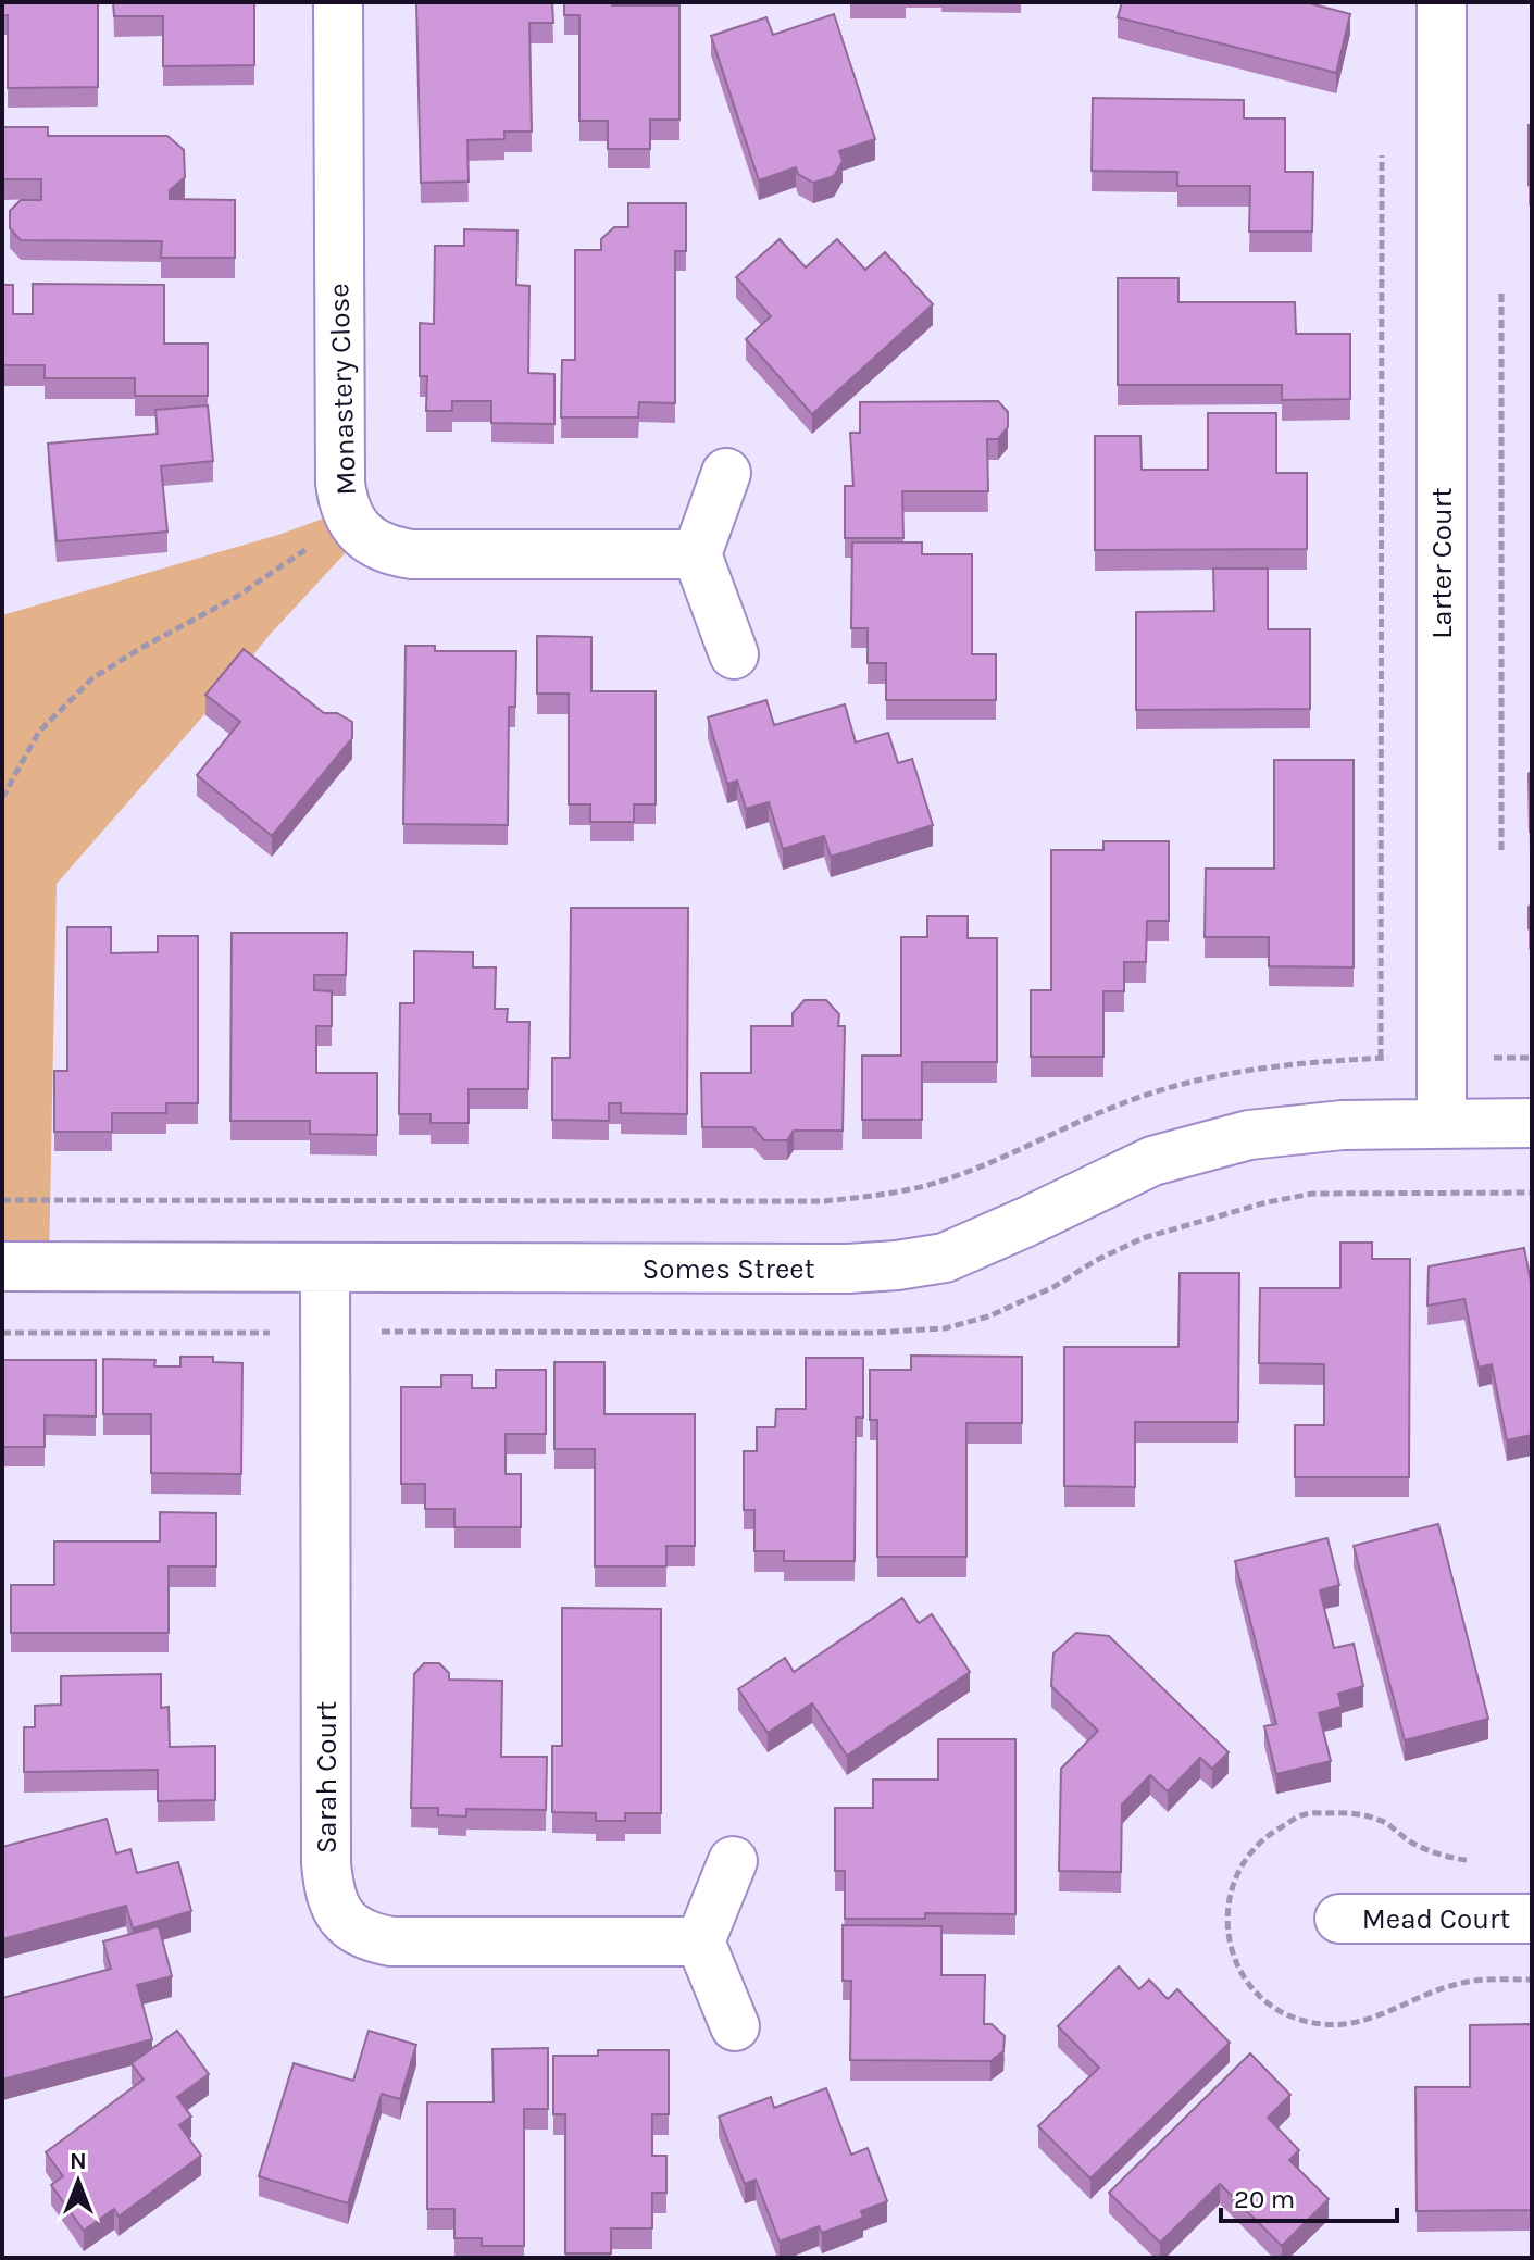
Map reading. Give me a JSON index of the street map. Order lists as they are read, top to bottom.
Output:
{
  "streets": {
    "street": [
      "Monastery Close",
      "Larter Court",
      "Somes Street",
      "Sarah Court",
      "Mead Court"
    ]
  },
  "crossings": [
    ["Larter Court", "Somes Street"],
    ["Somes Street", "Sarah Court"]
  ],
  "scale_bar": "20 m",
  "north": "top"
}
